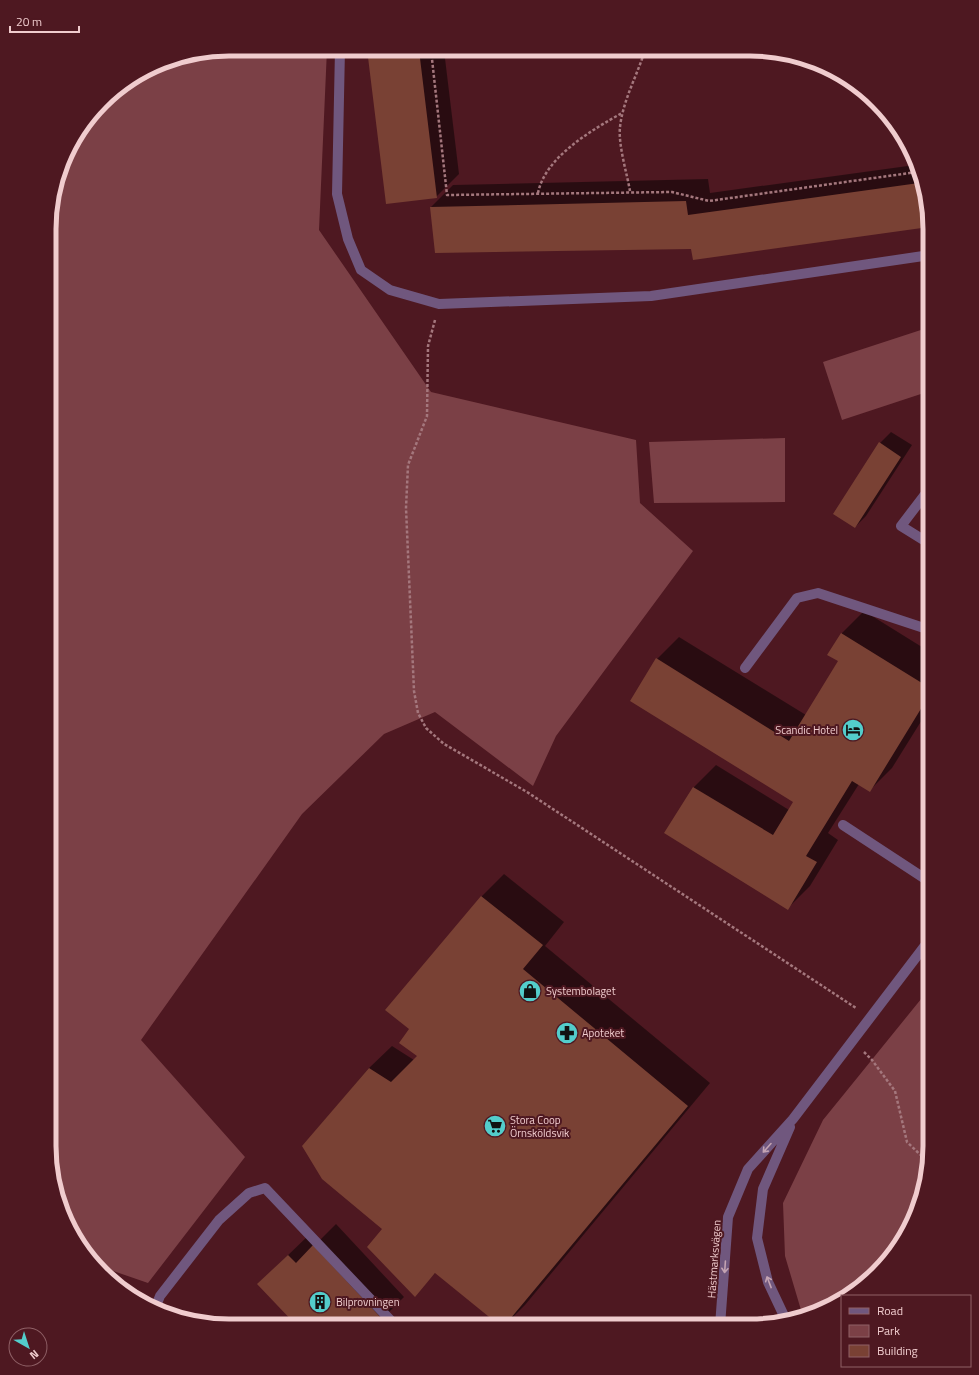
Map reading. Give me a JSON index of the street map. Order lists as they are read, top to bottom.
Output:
{
  "streets": {
    "street": ["Hästmarksvägen"]
  },
  "places": {
    "hotel": ["Scandic Hotel"],
    "shop": ["Systembolaget"],
    "pharmacy": ["Apoteket"],
    "supermarket": ["Stora Coop Örnsköldsvik"],
    "building": ["Bilprovningen"]
  },
  "legend": ["Road", "Park", "Building"],
  "scale_bar": "20 m",
  "north": "bottom right"
}
